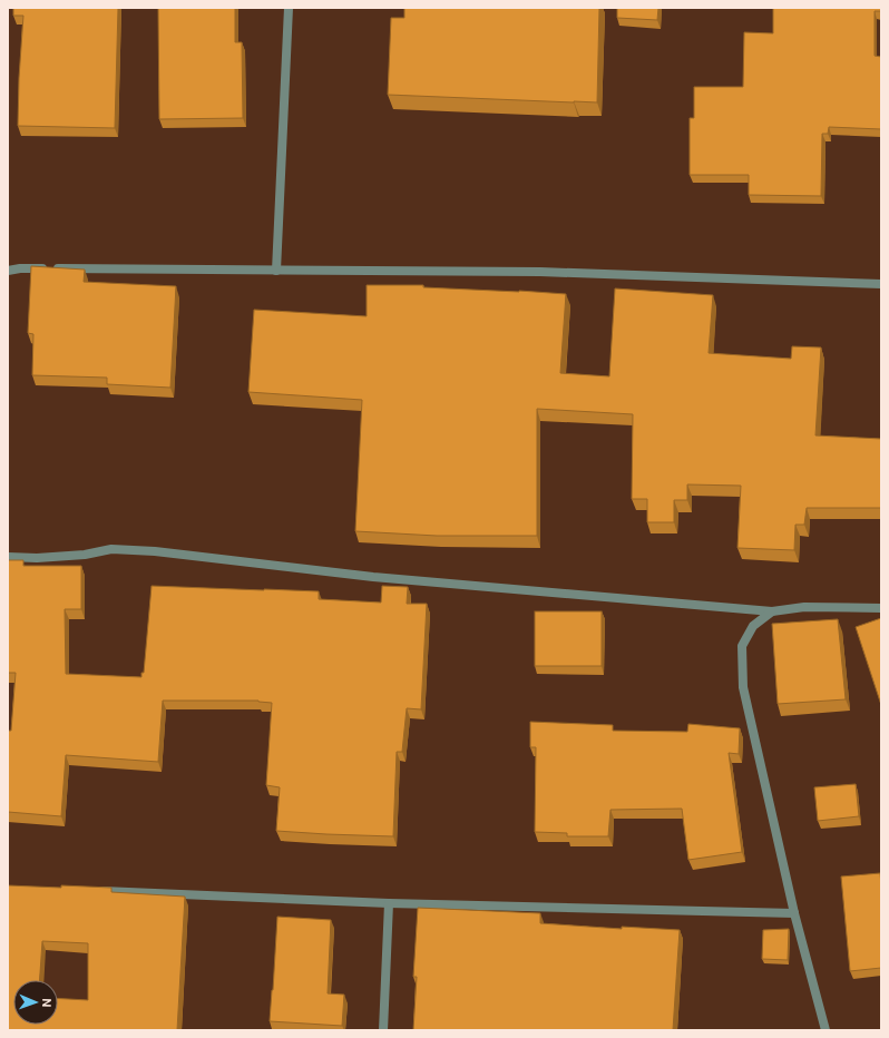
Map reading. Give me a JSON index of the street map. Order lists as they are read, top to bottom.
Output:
{
  "north": "right"
}
